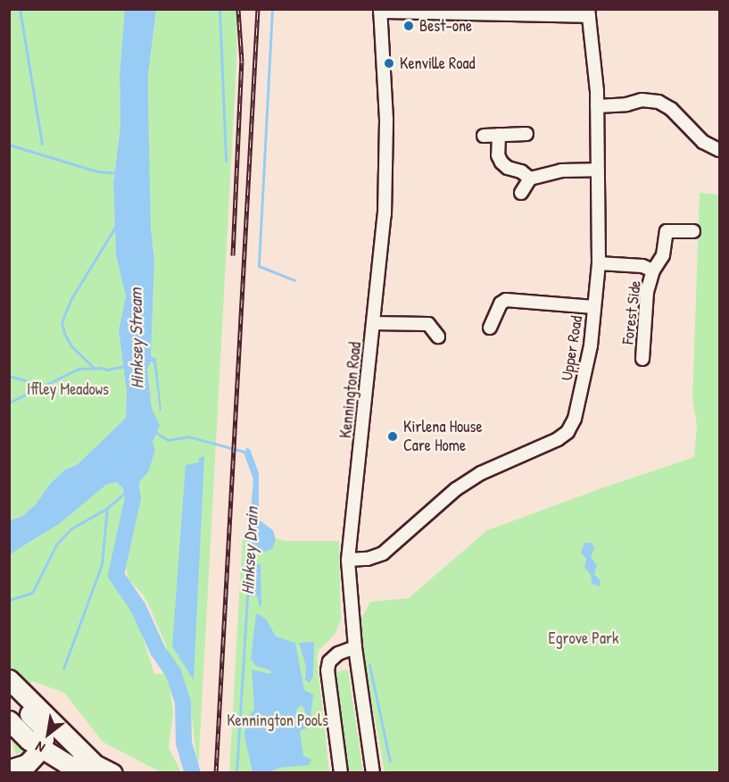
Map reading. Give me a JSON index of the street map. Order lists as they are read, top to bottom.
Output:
{
  "streets": {
    "street": ["Forest Side", "Upper Road", "Kennington Road"]
  },
  "crossings": [
    ["Forest Side", "Upper Road"],
    ["Upper Road", "Kennington Road"]
  ],
  "water": ["Hinksey Stream", "Hinksey Drain"],
  "parks": ["Iffley Meadows", "Egrove Park", "Kennington Pools"],
  "places": ["Best-one", "Kenville Road", "Kirlena House Care Home"],
  "north": "bottom left"
}
